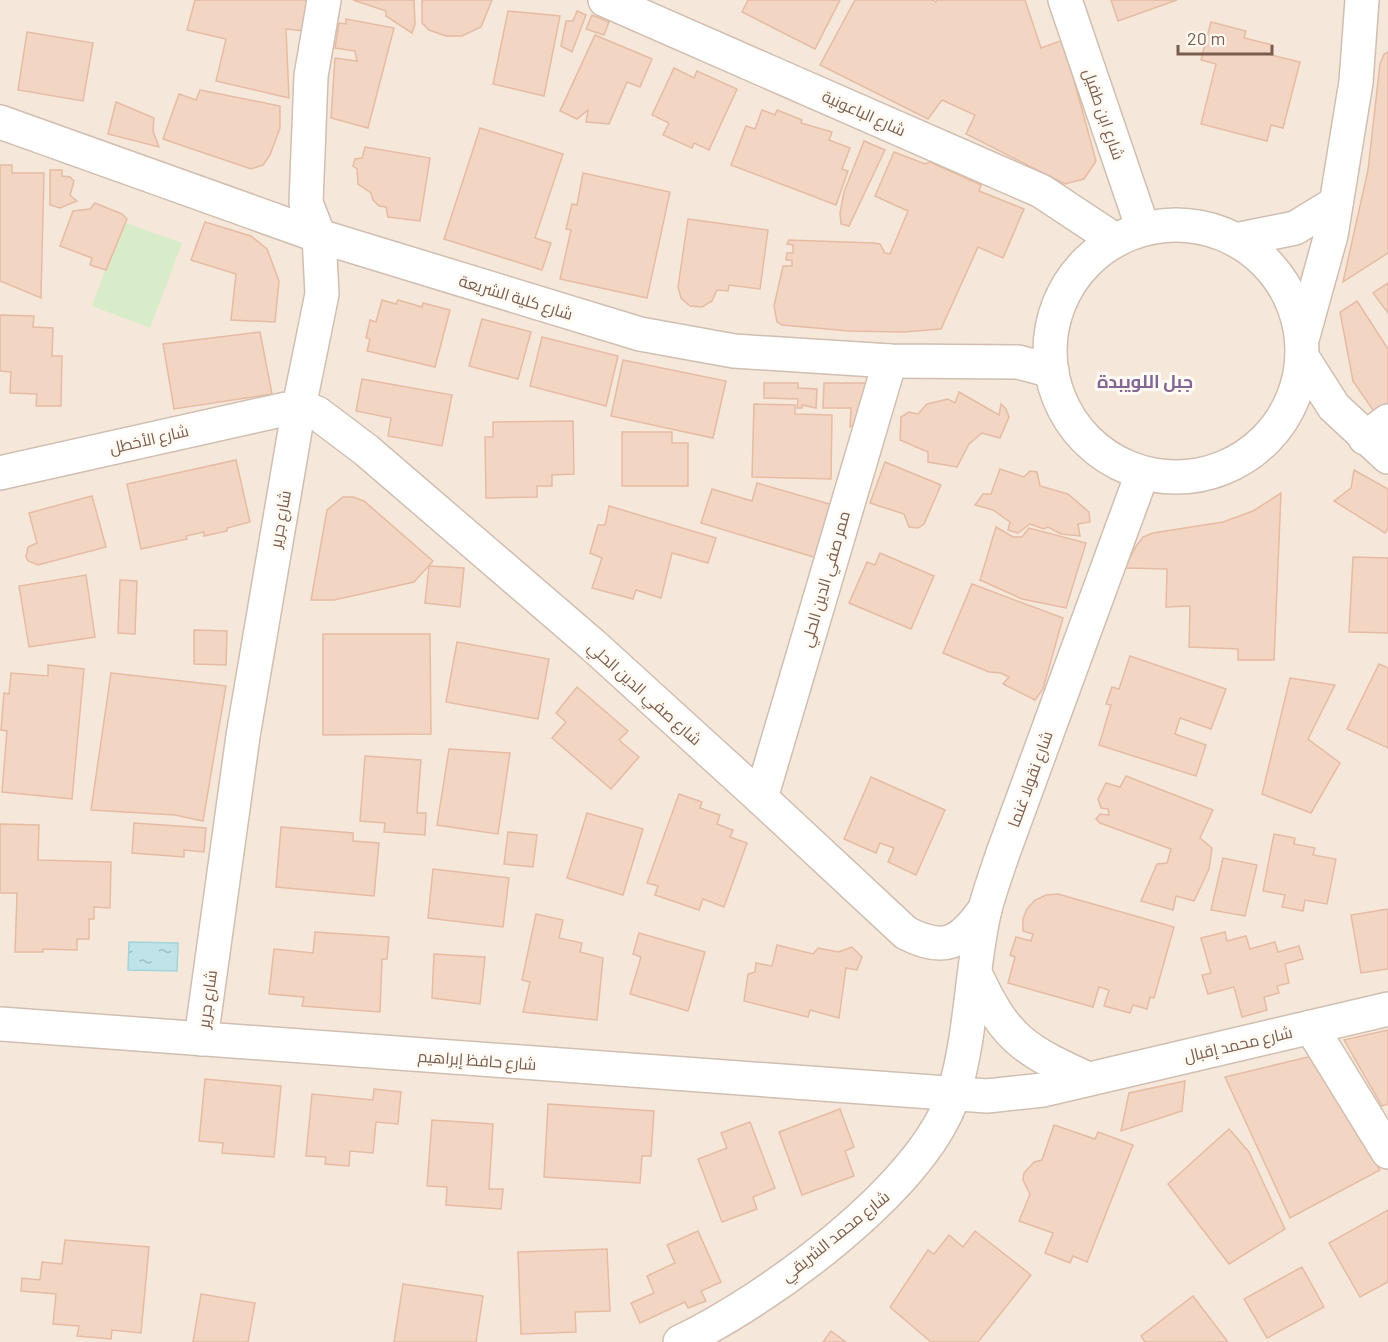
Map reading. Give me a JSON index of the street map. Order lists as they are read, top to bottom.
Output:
{
  "streets": {
    "street": [
      "شارع الباعونية",
      "شارع ابن طفيل",
      "شارع كلية الشريعة",
      "شارع الأخطل",
      "شارع جرير",
      "ممر صفي الدين الحلي",
      "شارع صفي الدين الحلي",
      "شارع نقولا غنما",
      "شارع محمد إقبال",
      "شارع حافظ إبراهيم",
      "شارع محمد الشريقي"
    ]
  },
  "crossings": [
    ["شارع الباعونية", "شارع ابن طفيل"],
    ["شارع كلية الشريعة", "شارع جرير"],
    ["شارع كلية الشريعة", "ممر صفي الدين الحلي"],
    ["شارع الأخطل", "شارع جرير"],
    ["شارع الأخطل", "شارع صفي الدين الحلي"],
    ["شارع جرير", "شارع صفي الدين الحلي"],
    ["شارع جرير", "شارع حافظ إبراهيم"],
    ["ممر صفي الدين الحلي", "شارع صفي الدين الحلي"],
    ["شارع صفي الدين الحلي", "شارع نقولا غنما"],
    ["شارع نقولا غنما", "شارع محمد إقبال"],
    ["شارع نقولا غنما", "شارع حافظ إبراهيم"],
    ["شارع نقولا غنما", "شارع محمد الشريقي"],
    ["شارع محمد إقبال", "شارع حافظ إبراهيم"],
    ["شارع محمد إقبال", "شارع محمد الشريقي"],
    ["شارع حافظ إبراهيم", "شارع محمد الشريقي"]
  ],
  "districts": ["جبل اللويبدة"],
  "scale_bar": "20 m"
}
